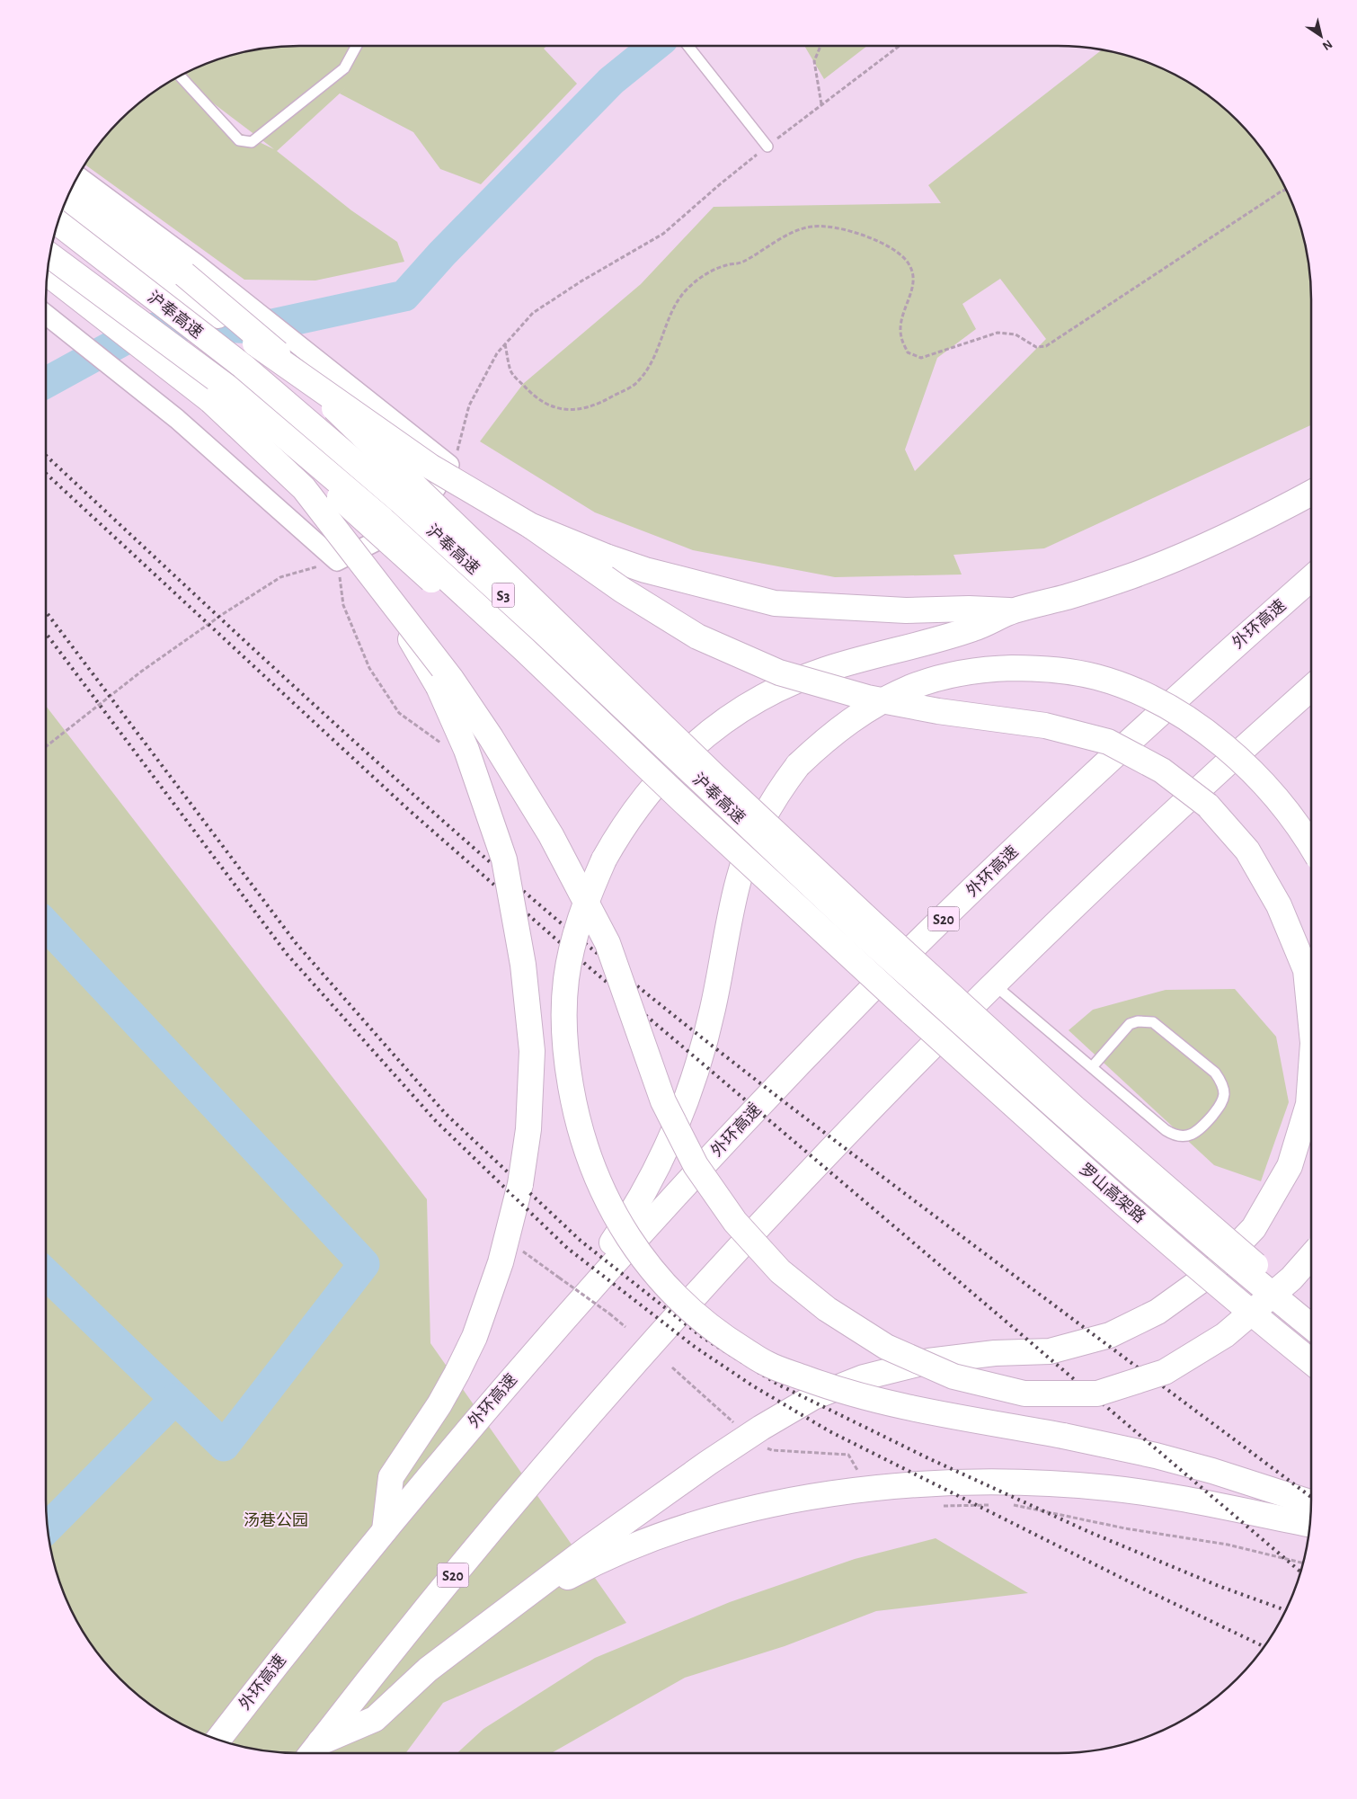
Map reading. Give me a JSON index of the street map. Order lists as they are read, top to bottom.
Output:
{
  "streets": {
    "main road": [
      "沪奉高速",
      "S3",
      "外环高速",
      "S20",
      "罗山高架路"
    ]
  },
  "crossings": [
    ["沪奉高速", "罗山高架路"]
  ],
  "parks": ["汤巷公园"],
  "north": "bottom right"
}
